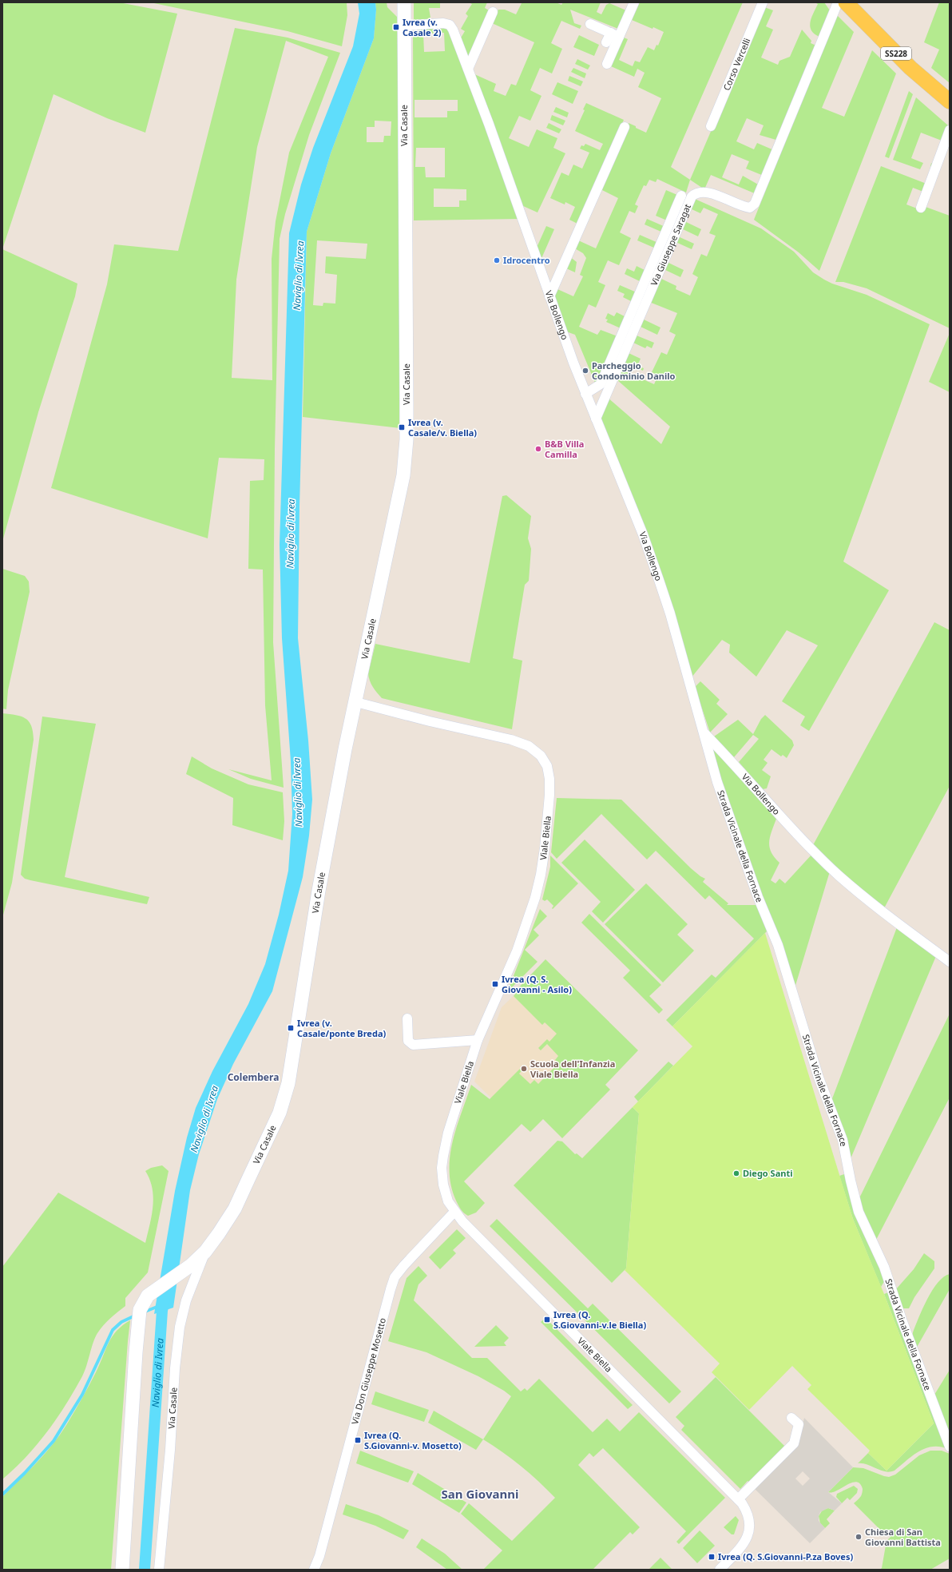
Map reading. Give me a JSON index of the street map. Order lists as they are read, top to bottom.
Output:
{
  "streets": {
    "main road": ["SS228", "Via Casale"],
    "street": [
      "Corso Vercelli",
      "Via Giuseppe Saragat",
      "Via Bollengo",
      "Viale Biella",
      "Strada Vicinale della Fornace",
      "Via Don Giuseppe Mosetto"
    ]
  },
  "crossings": [
    ["Via Casale", "Via Bollengo"],
    ["Via Casale", "Viale Biella"],
    ["Via Giuseppe Saragat", "Via Bollengo"],
    ["Via Bollengo", "Strada Vicinale della Fornace"],
    ["Viale Biella", "Via Don Giuseppe Mosetto"]
  ],
  "districts": ["Colembera", "San Giovanni"],
  "water": ["Naviglio di Ivrea"],
  "places": {
    "transit": [
      "Ivrea (v. Casale 2)",
      "Ivrea (v. Casale/v. Biella)",
      "Ivrea (Q. S. Giovanni - Asilo)",
      "Ivrea (v. Casale/ponte Breda)",
      "Ivrea (Q. S.Giovanni-v.le Biella)",
      "Ivrea (Q. S.Giovanni-v. Mosetto)",
      "Ivrea (Q. S.Giovanni-P.za Boves)"
    ],
    "other": [
      "Idrocentro",
      "Parcheggio Condominio Danilo",
      "B&B Villa Camilla",
      "Scuola dell'Infanzia Viale Biella",
      "Diego Santi",
      "Chiesa di San Giovanni Battista"
    ]
  }
}
